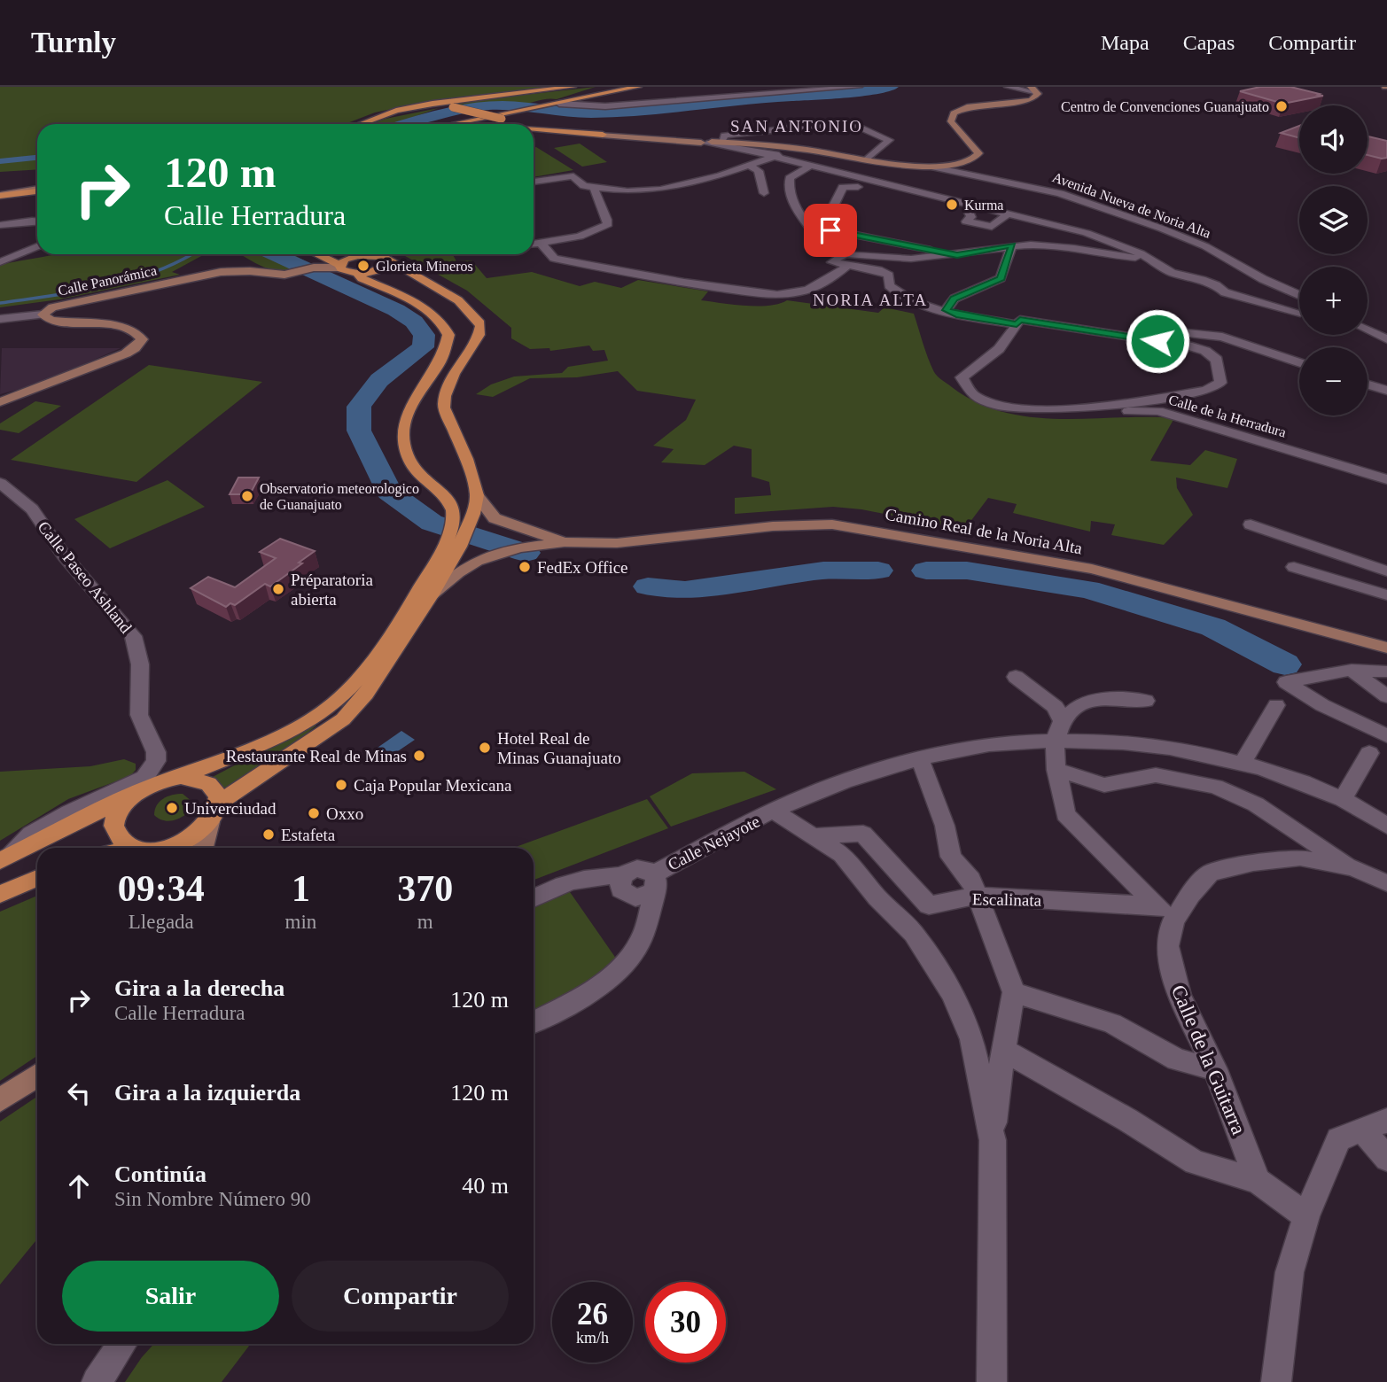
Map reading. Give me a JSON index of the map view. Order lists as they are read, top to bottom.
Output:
{
  "streets": {
    "street": [
      "Avenida Nueva de Noria Alta",
      "Calle Panorámica",
      "Calle de la Herradura",
      "Camino Real de la Noria Alta",
      "Calle Paseo Ashland",
      "Calle Nejayote",
      "Escalinata",
      "Calle de la Guitarra"
    ]
  },
  "districts": ["SAN ANTONIO", "NORIA ALTA"],
  "places": [
    "Centro de Convenciones Guanajuato",
    "Kurma",
    "Glorieta Mineros",
    "Observatorio meteorologico de Guanajuato",
    "FedEx Office",
    "Préparatoria abierta",
    "Hotel Real de Minas Guanajuato",
    "Restaurante Real de Minas",
    "Caja Popular Mexicana",
    "Univerciudad",
    "Oxxo",
    "Estafeta"
  ],
  "page": {
    "header": "Turnly",
    "nav": ["Mapa", "Capas", "Compartir"],
    "map_buttons": ["+", "−"],
    "turn": ["120 m", "Calle Herradura"],
    "eta": [
      "09:34",
      "Llegada",
      "1",
      "min",
      "370",
      "m"
    ],
    "list": [
      {
        "name": "Gira a la derecha",
        "note": "Calle Herradura",
        "value": "120 m"
      },
      {
        "name": "Gira a la izquierda",
        "value": "120 m"
      },
      {
        "name": "Continúa",
        "note": "Sin Nombre Número 90",
        "value": "40 m"
      }
    ],
    "buttons": ["Salir", "Compartir"],
    "speed": "26 km/h",
    "limit": "30"
  }
}
